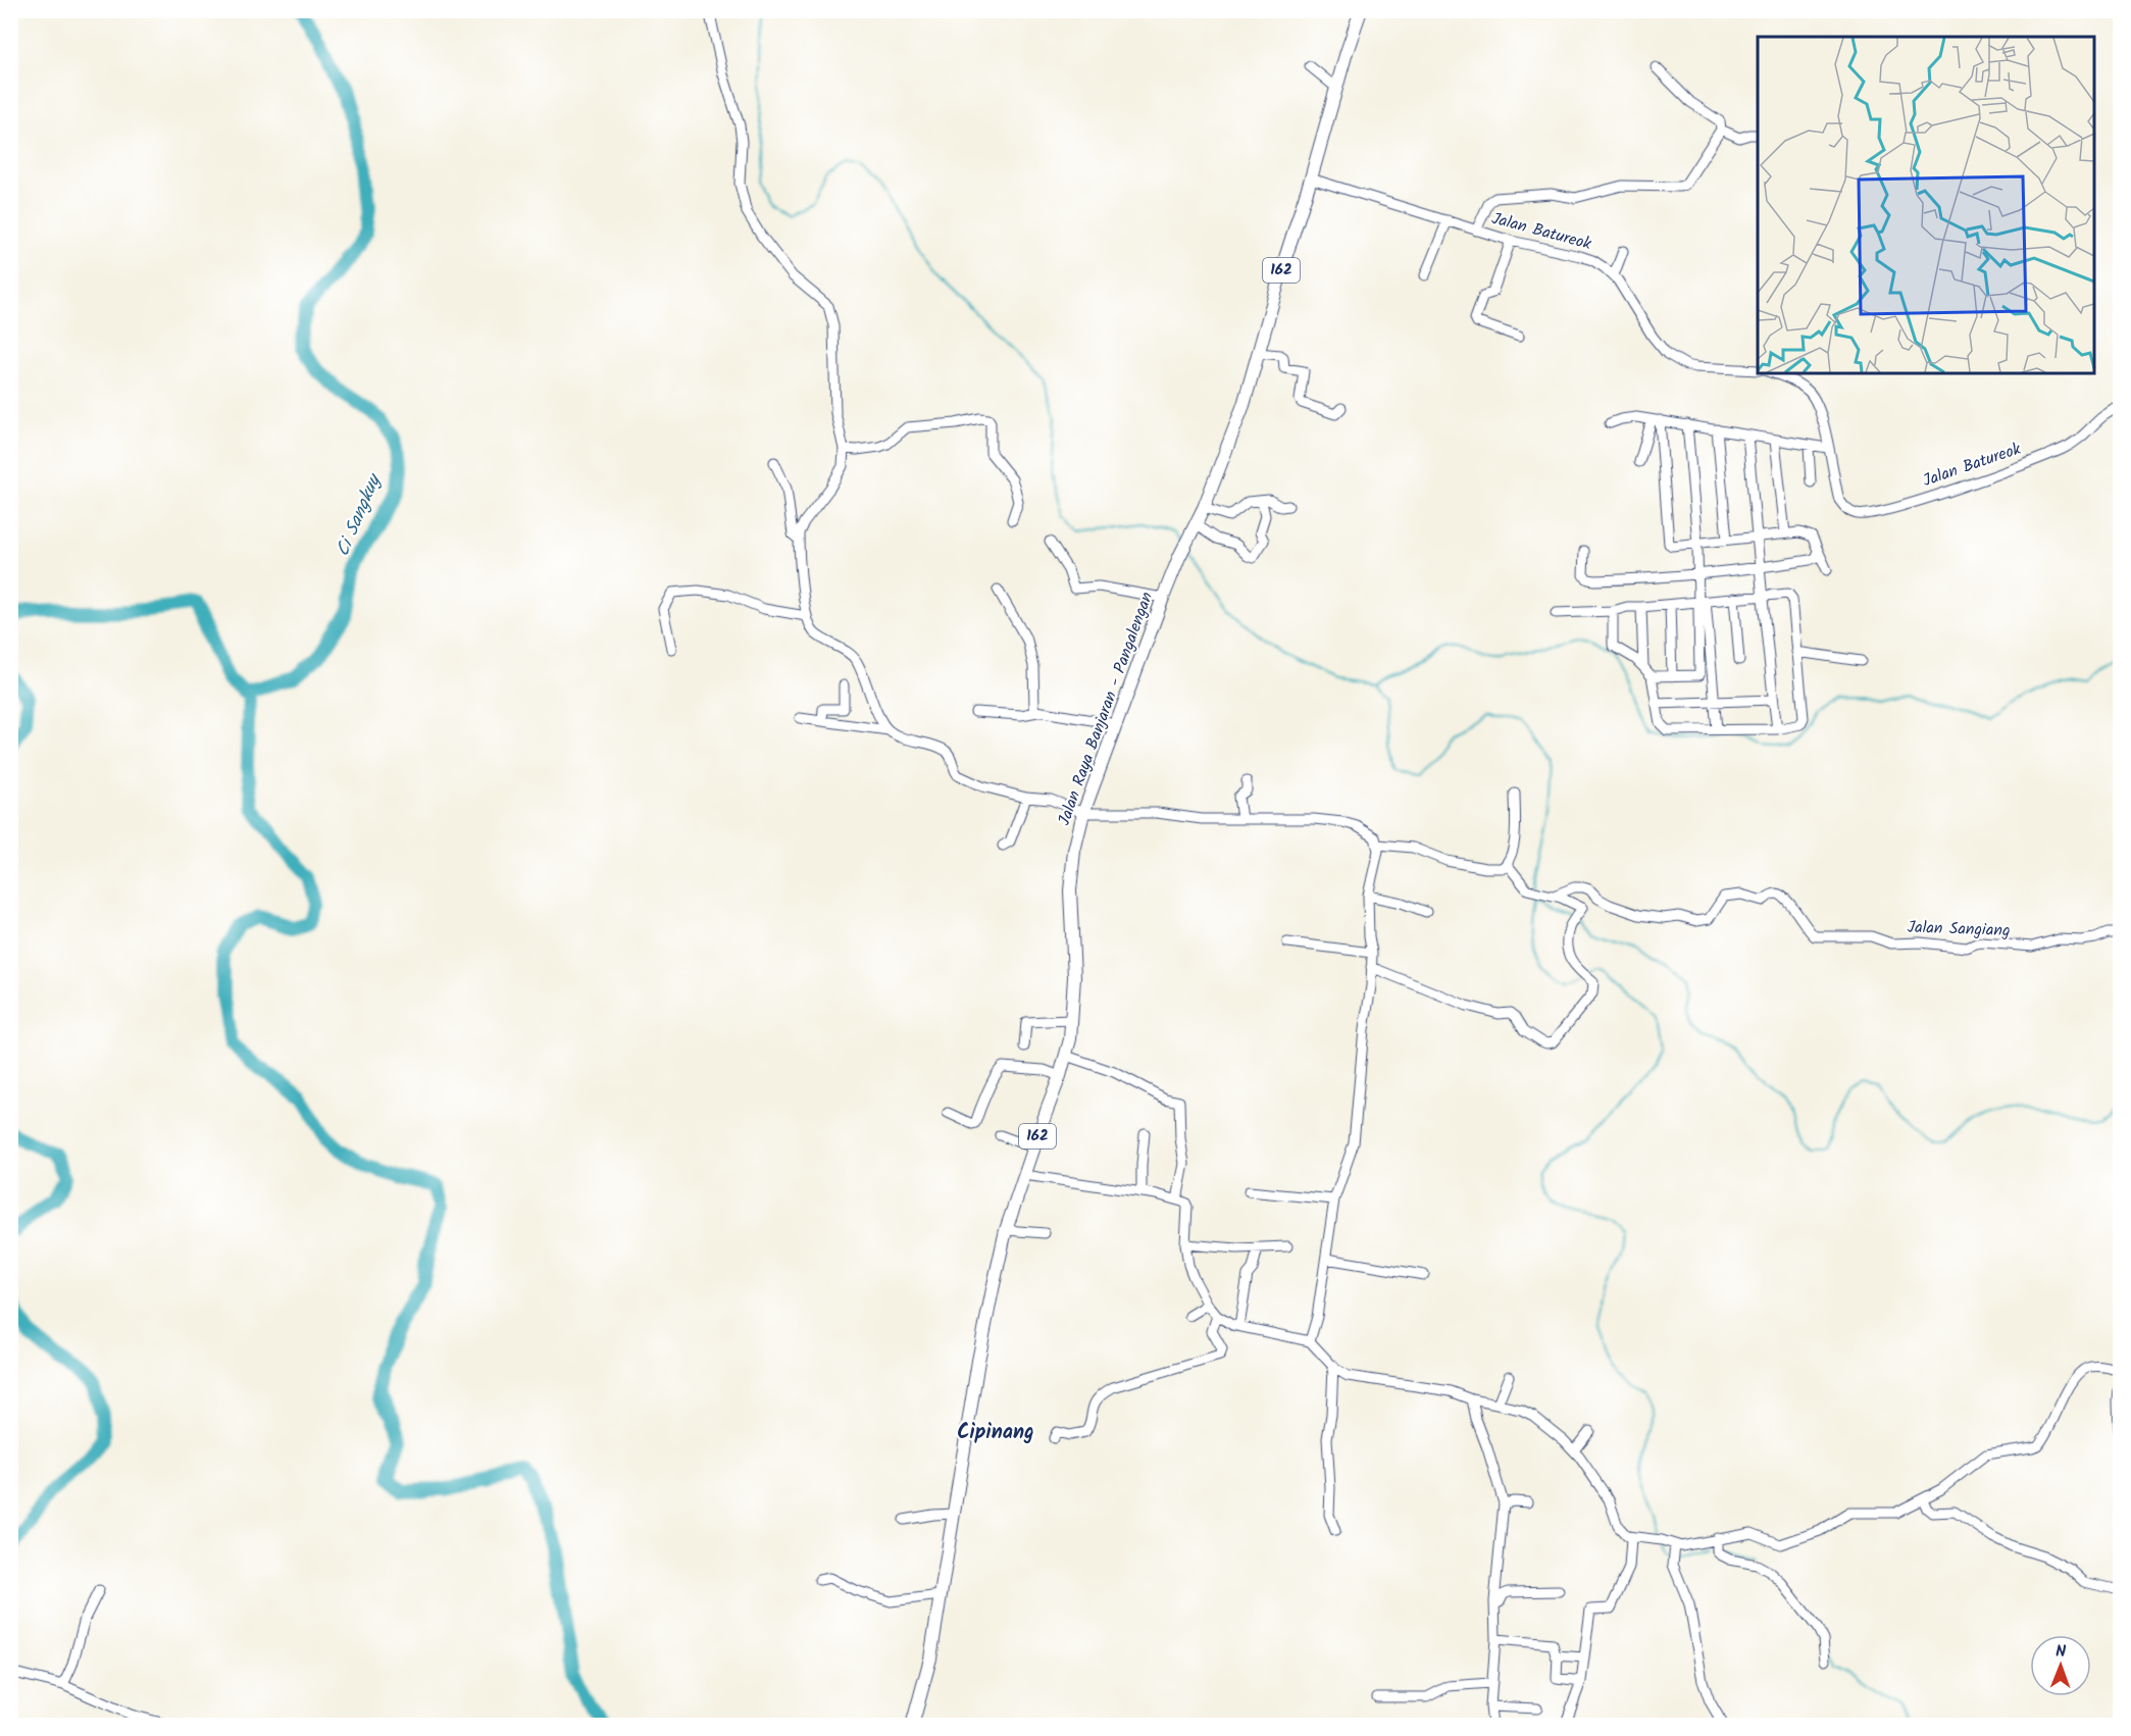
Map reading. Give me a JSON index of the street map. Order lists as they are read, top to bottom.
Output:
{
  "streets": {
    "main road": ["162", "Jalan Raya Banjaran - Pangalengan"],
    "street": ["Jalan Batureok", "Jalan Sangiang"]
  },
  "crossings": [
    ["Jalan Batureok", "Jalan Raya Banjaran - Pangalengan"]
  ],
  "districts": ["Cipinang"],
  "water": ["Ci Sangkuy"],
  "north": "top"
}
